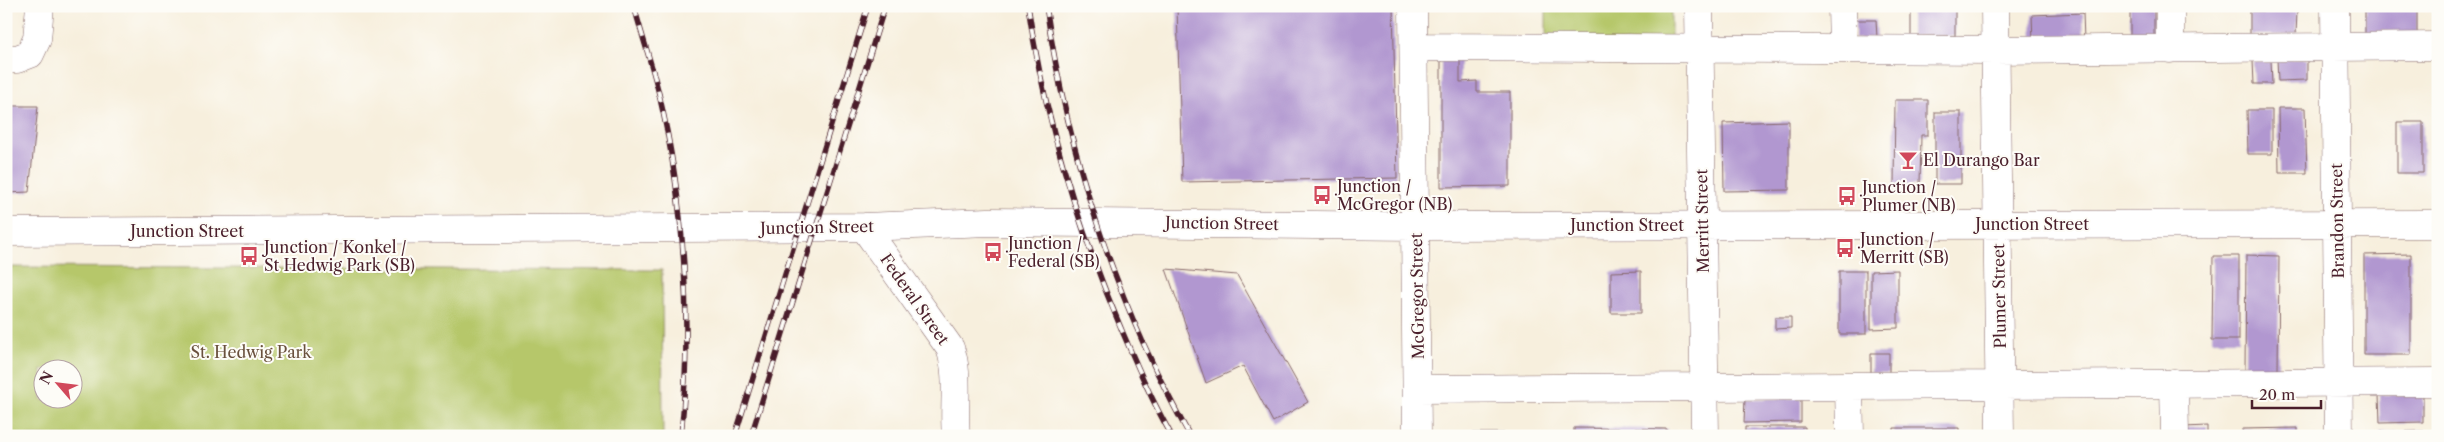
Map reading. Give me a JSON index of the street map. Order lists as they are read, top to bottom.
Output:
{
  "streets": {
    "street": [
      "Merritt Street",
      "Brandon Street",
      "Junction Street",
      "McGregor Street",
      "Plumer Street",
      "Federal Street"
    ]
  },
  "crossings": [
    ["Merritt Street", "Junction Street"],
    ["Brandon Street", "Junction Street"],
    ["Junction Street", "McGregor Street"],
    ["Junction Street", "Plumer Street"],
    ["Junction Street", "Federal Street"]
  ],
  "parks": ["St. Hedwig Park"],
  "places": {
    "bar": ["El Durango Bar"],
    "bus stop": [
      "Junction / McGregor (NB)",
      "Junction / Plumer (NB)",
      "Junction / Merritt (SB)",
      "Junction / Federal (SB)",
      "Junction / Konkel / St Hedwig Park (SB)"
    ]
  },
  "scale_bar": "20 m",
  "north": "top left"
}
